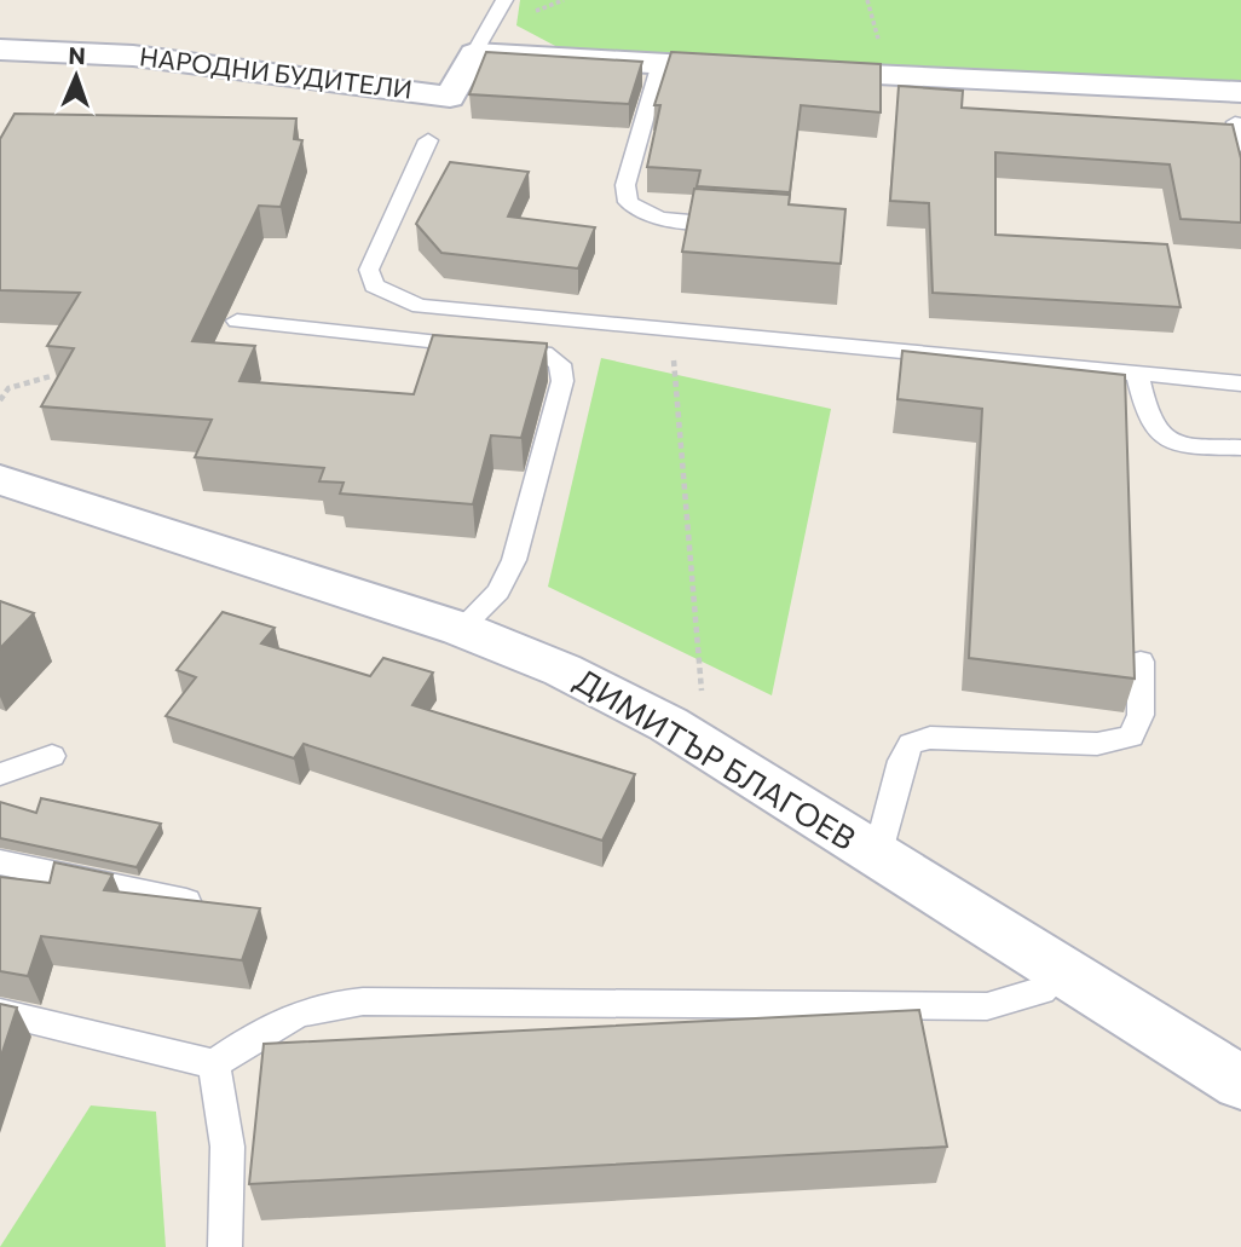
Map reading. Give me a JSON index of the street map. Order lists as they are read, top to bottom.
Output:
{
  "streets": {
    "street": ["НАРОДНИ БУДИТЕЛИ", "ДИМИТЪР БЛАГОЕВ"]
  },
  "north": "top"
}
